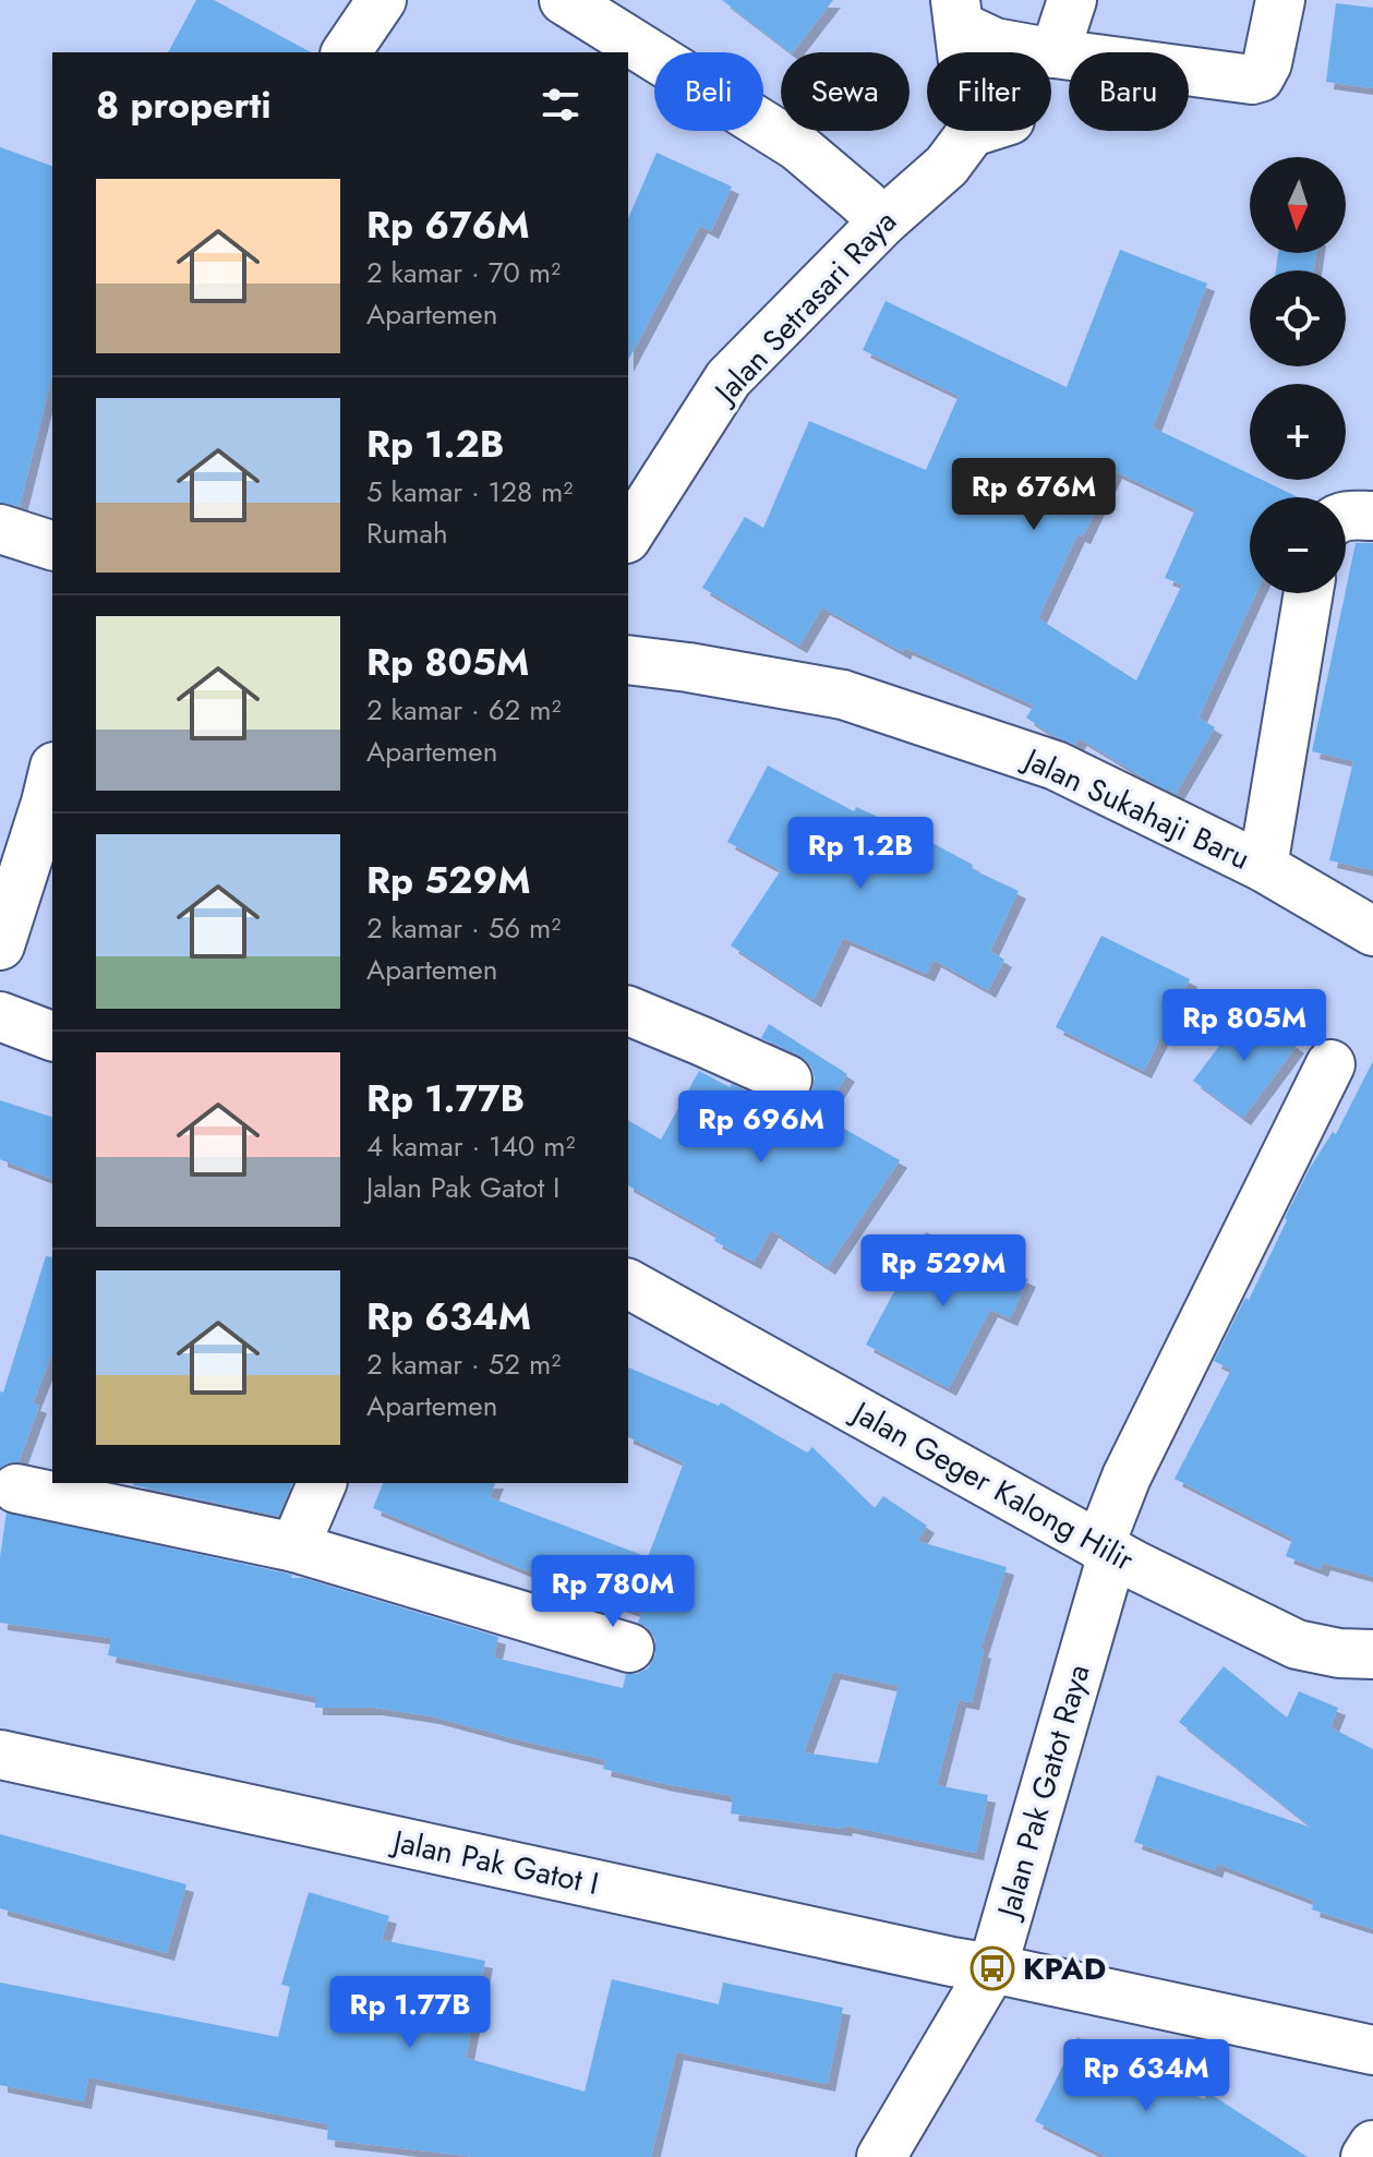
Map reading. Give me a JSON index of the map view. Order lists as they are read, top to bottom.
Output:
{
  "streets": {
    "street": [
      "Jalan Setrasari Raya",
      "Jalan Sukahaji Baru",
      "Jalan Geger Kalong Hilir",
      "Jalan Pak Gatot Raya",
      "Jalan Pak Gatot I"
    ]
  },
  "crossings": [
    ["Jalan Geger Kalong Hilir", "Jalan Pak Gatot Raya"],
    ["Jalan Pak Gatot Raya", "Jalan Pak Gatot I"]
  ],
  "places": {
    "bus stop": ["KPAD"]
  },
  "north": "bottom",
  "page": {
    "chip": [
      "Beli",
      "Sewa",
      "Filter",
      "Baru"
    ],
    "heading": "8 properti",
    "map_buttons": ["+", "−"],
    "list": [
      {
        "name": "Rp 676M",
        "note": "2 kamar · 70 m² · Apartemen"
      },
      {
        "name": "Rp 1.2B",
        "note": "5 kamar · 128 m² · Rumah"
      },
      {
        "name": "Rp 805M",
        "note": "2 kamar · 62 m² · Apartemen"
      },
      {
        "name": "Rp 529M",
        "note": "2 kamar · 56 m² · Apartemen"
      },
      {
        "name": "Rp 1.77B",
        "note": "4 kamar · 140 m² · Jalan Pak Gatot I"
      },
      {
        "name": "Rp 634M",
        "note": "2 kamar · 52 m² · Apartemen"
      }
    ],
    "price": [
      "Rp 676M",
      "Rp 1.2B",
      "Rp 805M",
      "Rp 696M",
      "Rp 529M",
      "Rp 780M",
      "Rp 1.77B",
      "Rp 634M"
    ]
  }
}
